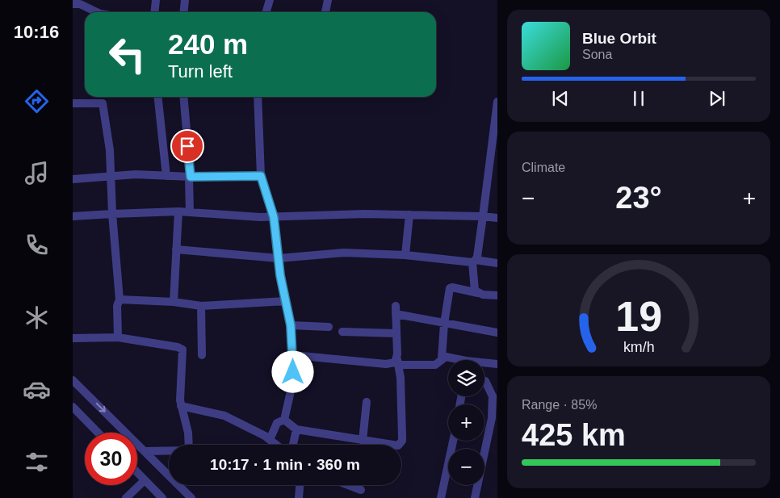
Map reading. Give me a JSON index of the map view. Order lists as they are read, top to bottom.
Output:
{
  "page": {
    "tabs": "10:16",
    "turn": ["240 m", "Turn left"],
    "song": ["Blue Orbit", "Sona"],
    "tile": [
      "Climate",
      ["Range · 85%", "425 km"]
    ],
    "heat": ["−", "23°", "+"],
    "map_buttons": ["+", "−"],
    "limit": "30",
    "trip": "10:17 · 1 min · 360 m",
    "gauge": ["19", "km/h"]
  }
}
